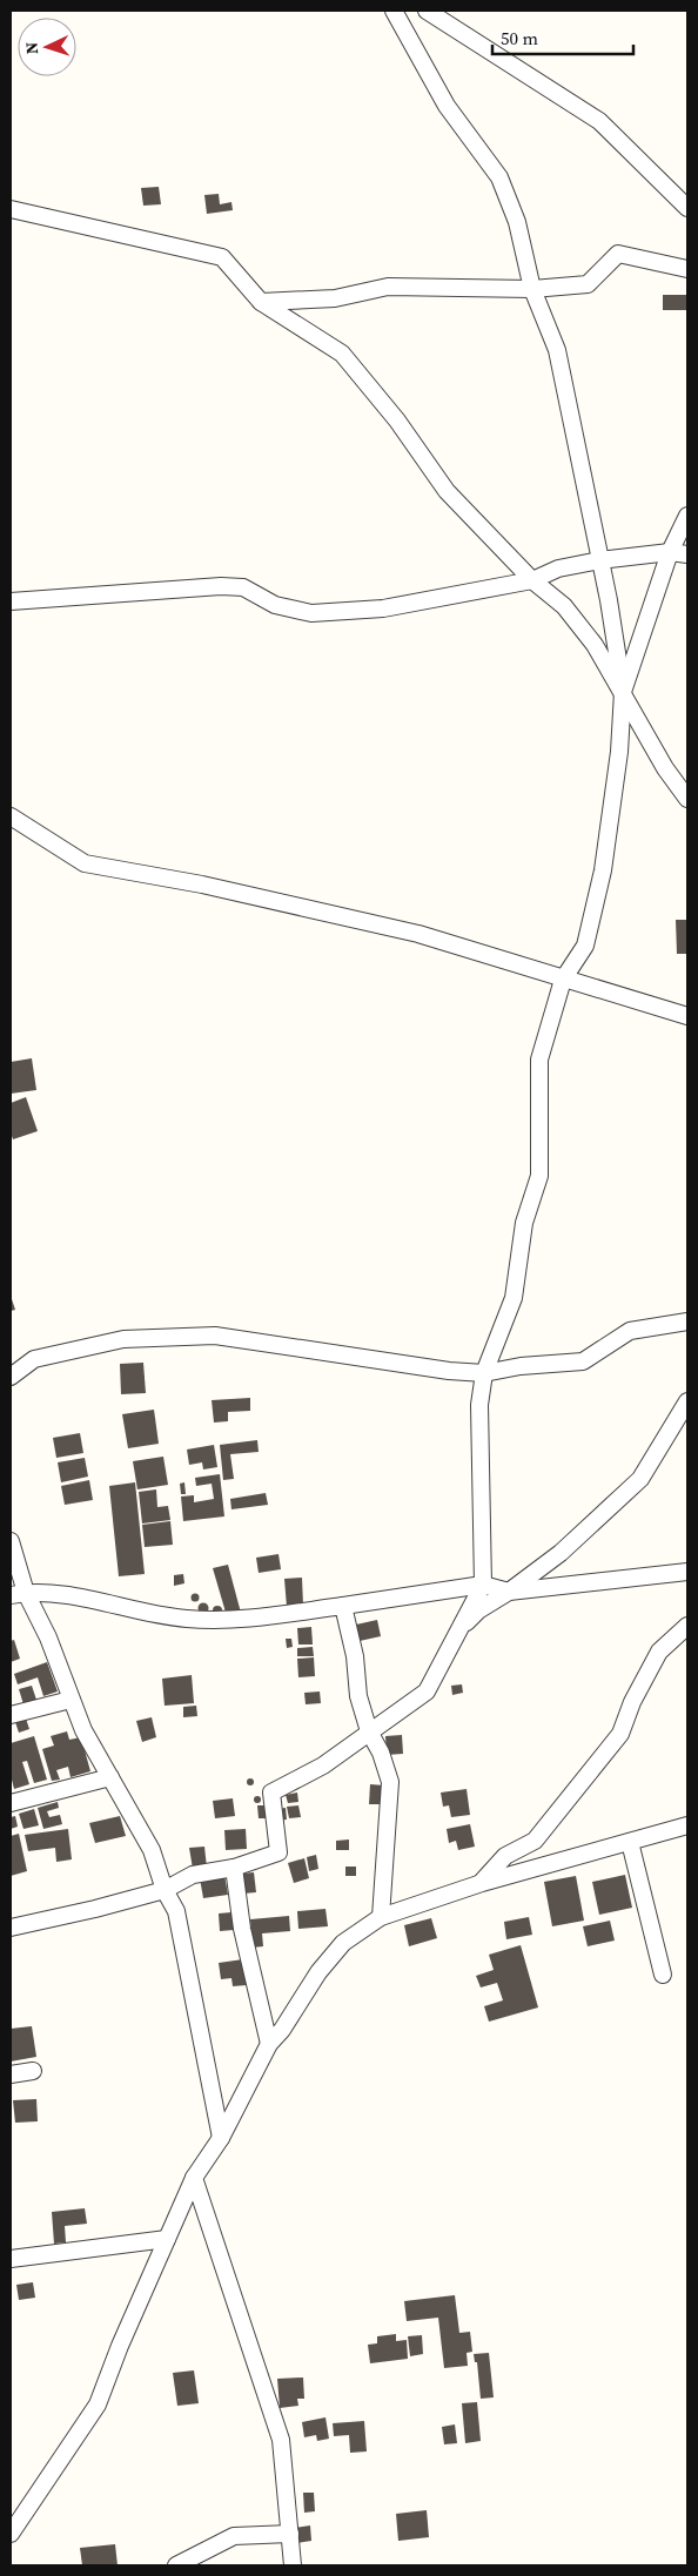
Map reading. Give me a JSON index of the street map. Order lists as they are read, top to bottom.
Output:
{
  "scale_bar": "50 m",
  "north": "left"
}
